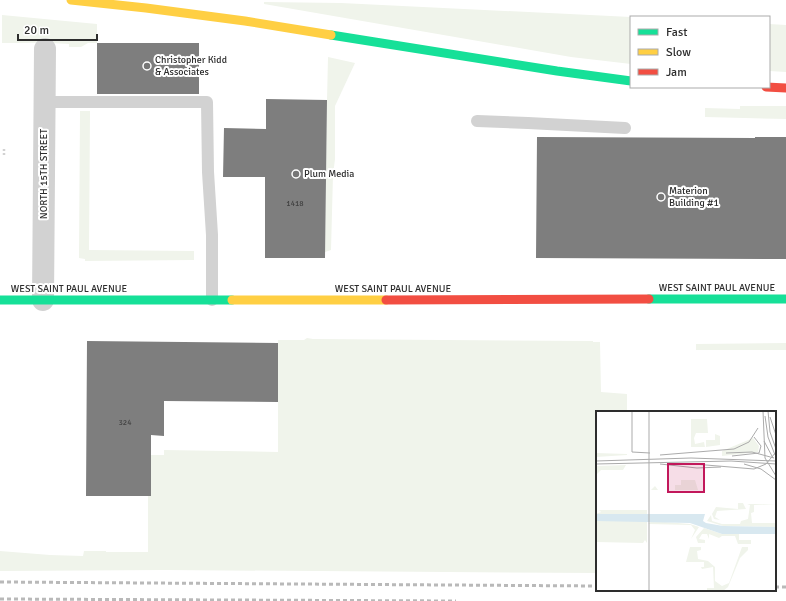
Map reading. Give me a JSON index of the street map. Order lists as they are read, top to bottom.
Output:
{
  "streets": {
    "main road": ["WEST SAINT PAUL AVENUE"],
    "street": ["NORTH 15TH STREET"]
  },
  "crossings": [
    ["NORTH 15TH STREET", "WEST SAINT PAUL AVENUE"]
  ],
  "places": ["Christopher Kidd & Associates", "Plum Media", "Materion Building #1"],
  "house_numbers": ["1418", "324"],
  "legend": ["Fast", "Slow", "Jam"],
  "scale_bar": "20 m"
}
